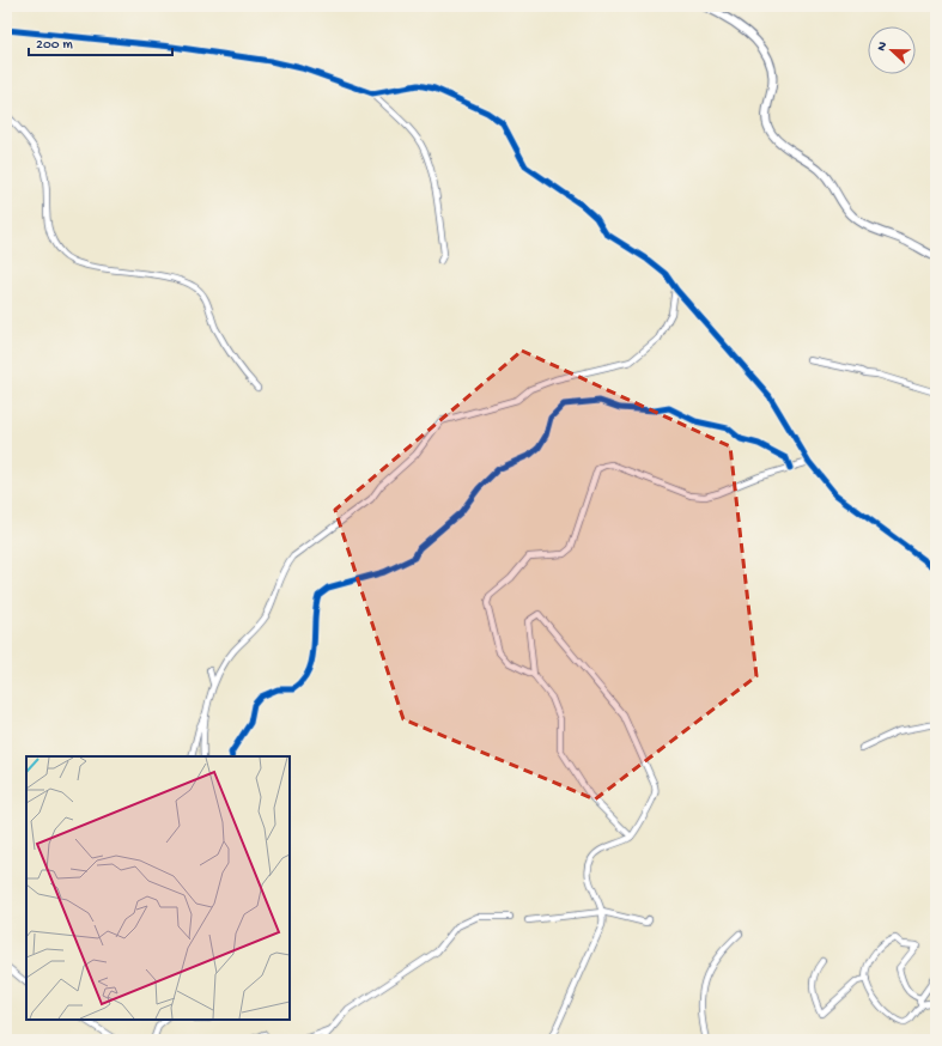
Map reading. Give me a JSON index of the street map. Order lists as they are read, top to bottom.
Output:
{
  "scale_bar": "200 m",
  "north": "left"
}
